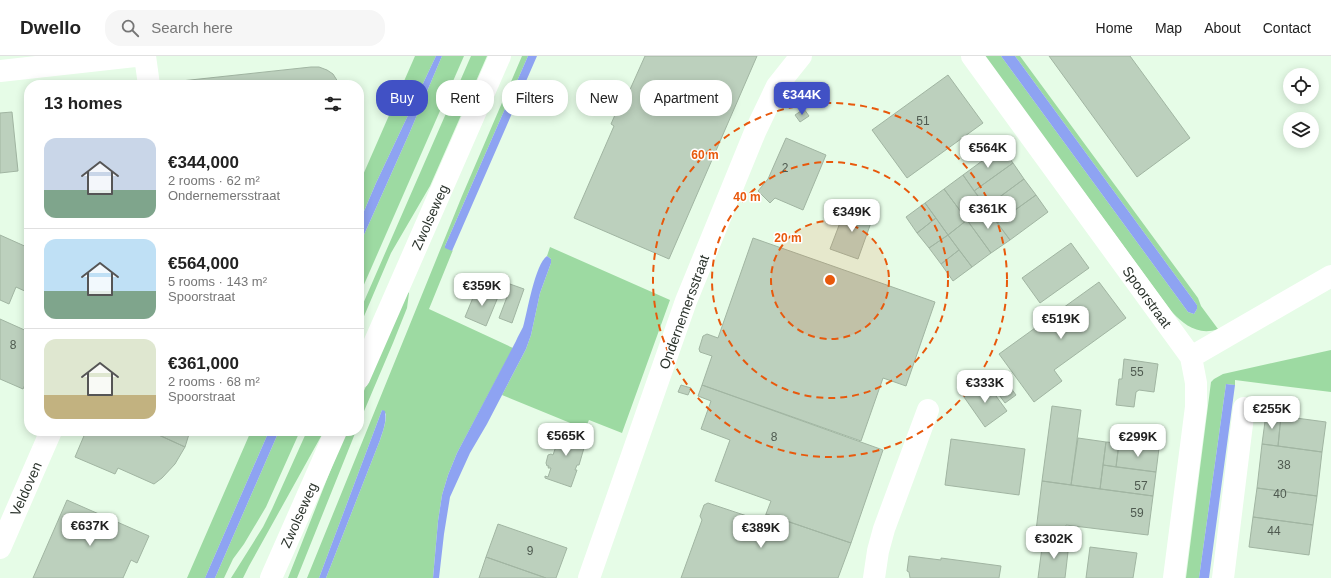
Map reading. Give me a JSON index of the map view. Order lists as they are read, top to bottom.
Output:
{
  "streets": {
    "street": [
      "Zwolseweg",
      "Spoorstraat",
      "Ondernemersstraat",
      "Veldoven"
    ]
  },
  "house_numbers": [
    "51",
    "2",
    "8",
    "55",
    "8",
    "38",
    "57",
    "40",
    "59",
    "44",
    "9"
  ],
  "page": {
    "header": "Dwello",
    "search": "Search here",
    "nav": [
      "Home",
      "Map",
      "About",
      "Contact"
    ],
    "chip": [
      "Buy",
      "Rent",
      "Filters",
      "New",
      "Apartment"
    ],
    "heading": "13 homes",
    "price": [
      "€344K",
      "€564K",
      "€361K",
      "€349K",
      "€359K",
      "€519K",
      "€333K",
      "€255K",
      "€565K",
      "€299K",
      "€637K",
      "€389K",
      "€302K"
    ],
    "list": [
      {
        "name": "€344,000",
        "note": "2 rooms · 62 m² · Ondernemersstraat"
      },
      {
        "name": "€564,000",
        "note": "5 rooms · 143 m² · Spoorstraat"
      },
      {
        "name": "€361,000",
        "note": "2 rooms · 68 m² · Spoorstraat"
      }
    ]
  },
  "rings": ["60 m", "40 m", "20 m"]
}
